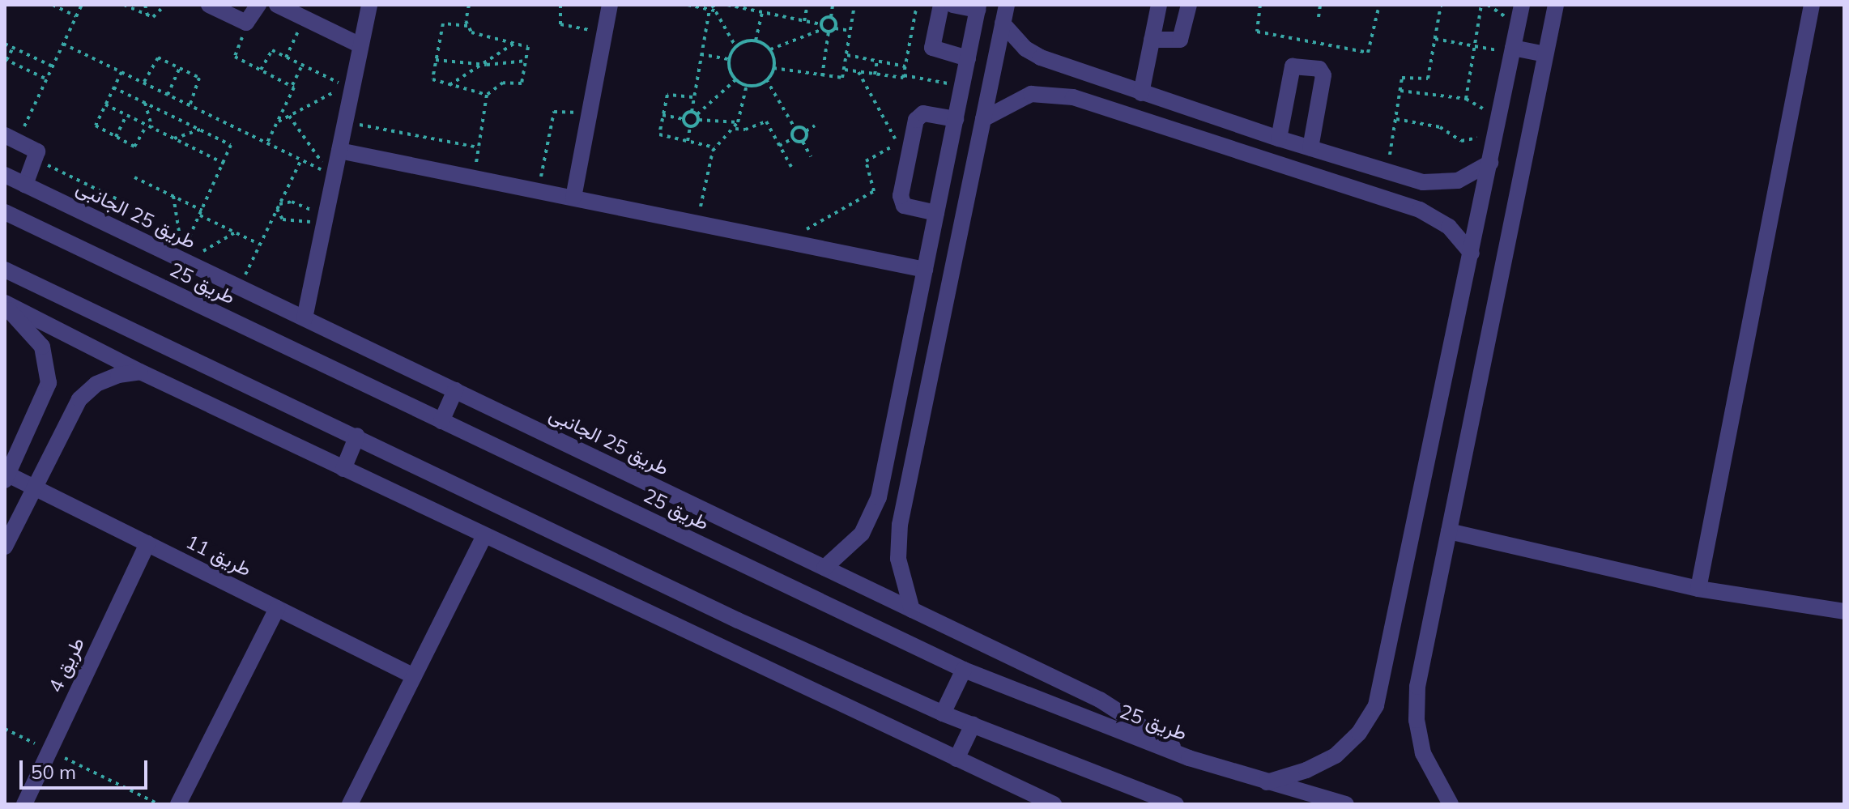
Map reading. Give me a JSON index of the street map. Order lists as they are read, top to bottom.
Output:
{
  "streets": {
    "street": [
      "طريق 25 الجانبى",
      "طريق 25",
      "طريق 11",
      "طريق 4"
    ]
  },
  "crossings": [
    ["طريق 25 الجانبى", "طريق 25"],
    ["طريق 11", "طريق 4"]
  ],
  "scale_bar": "50 m"
}
